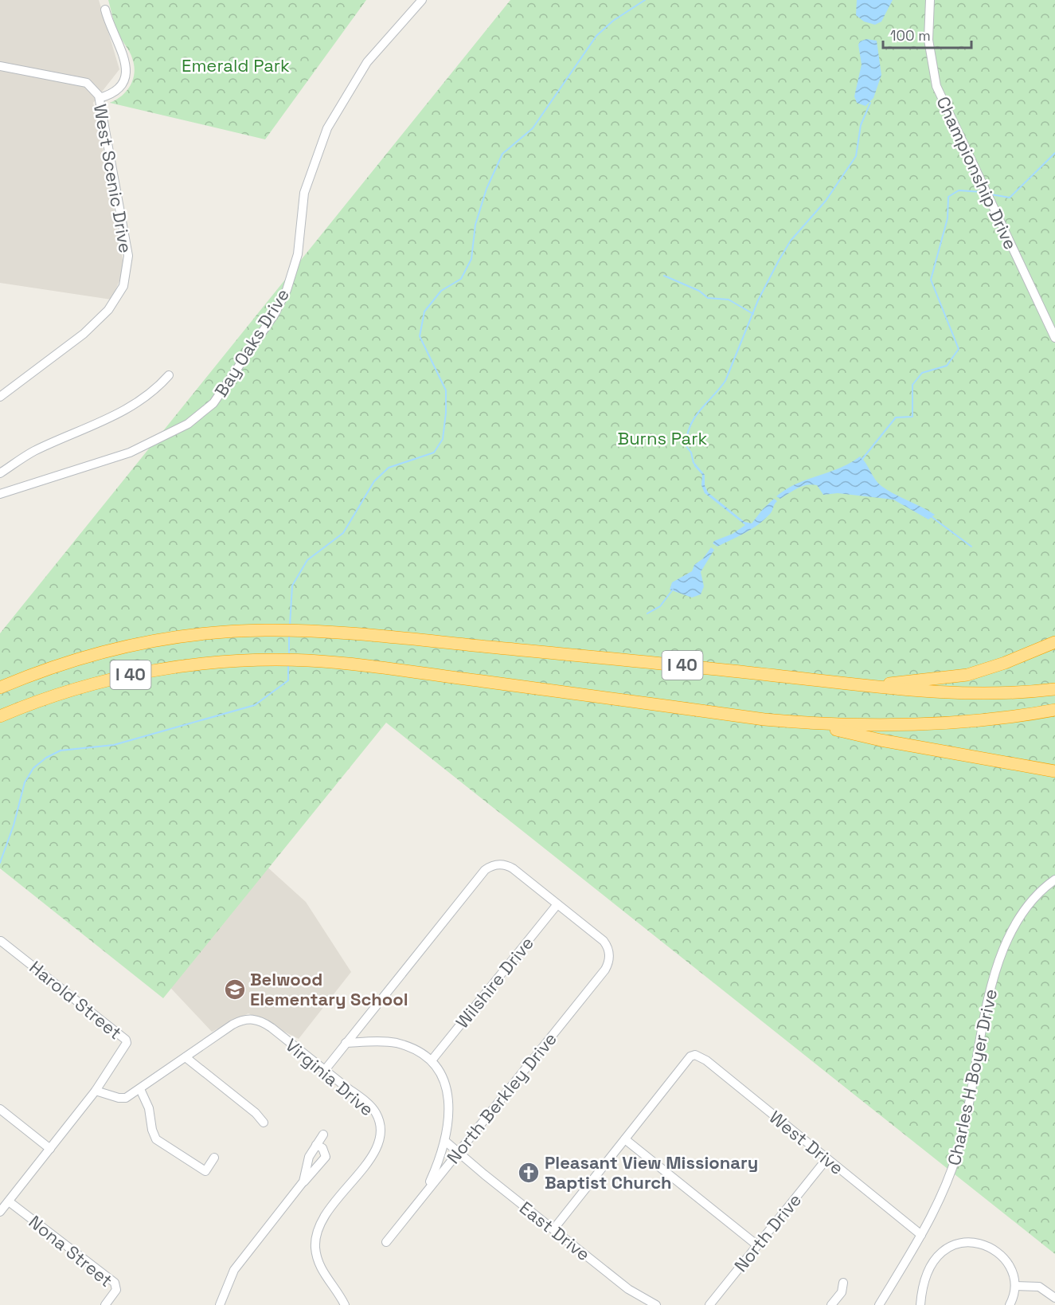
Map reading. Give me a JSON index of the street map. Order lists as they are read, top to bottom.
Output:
{
  "streets": {
    "highway": ["I 40"],
    "street": [
      "Championship Drive",
      "West Scenic Drive",
      "Bay Oaks Drive",
      "Wilshire Drive",
      "Harold Street",
      "Virginia Drive",
      "Charles H Boyer Drive",
      "North Berkley Drive",
      "West Drive",
      "East Drive",
      "North Drive",
      "Nona Street"
    ]
  },
  "crossings": [
    ["Wilshire Drive", "North Berkley Drive"],
    ["Harold Street", "Virginia Drive"],
    ["Charles H Boyer Drive", "West Drive"],
    ["North Berkley Drive", "East Drive"],
    ["West Drive", "North Drive"]
  ],
  "parks": ["Emerald Park", "Burns Park"],
  "places": {
    "school or university": ["Belwood Elementary School"],
    "church": ["Pleasant View Missionary Baptist Church"]
  },
  "scale_bar": "100 m"
}
